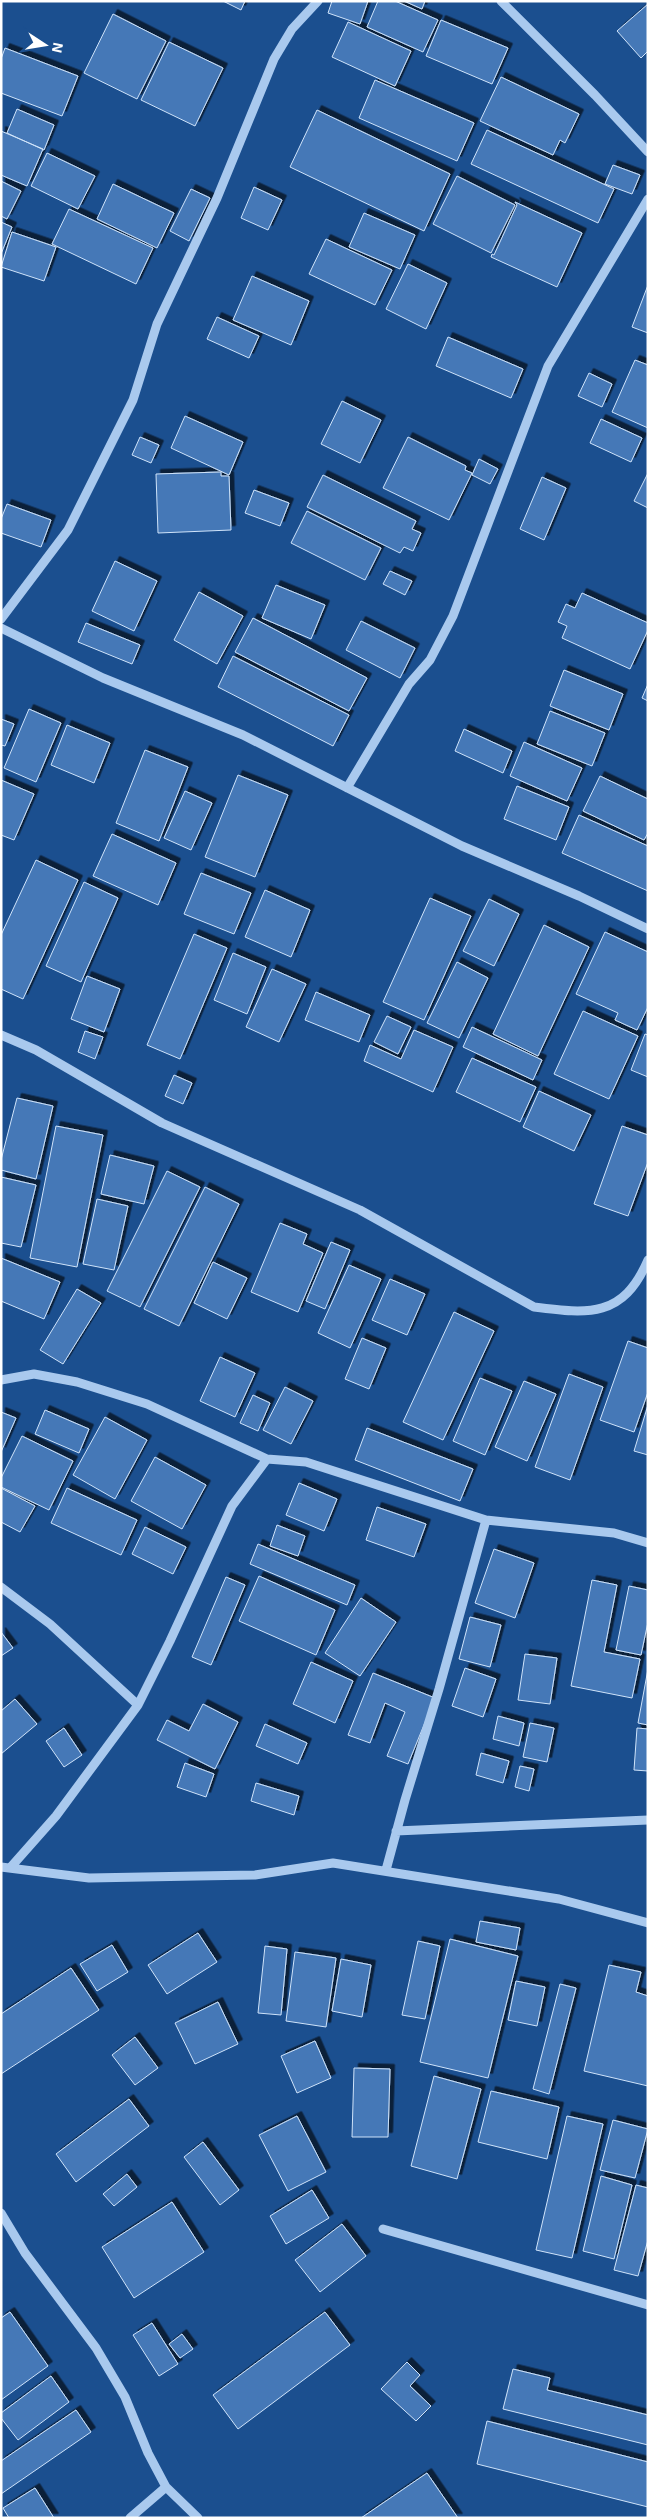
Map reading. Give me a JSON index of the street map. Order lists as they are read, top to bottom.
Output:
{
  "north": "right"
}
